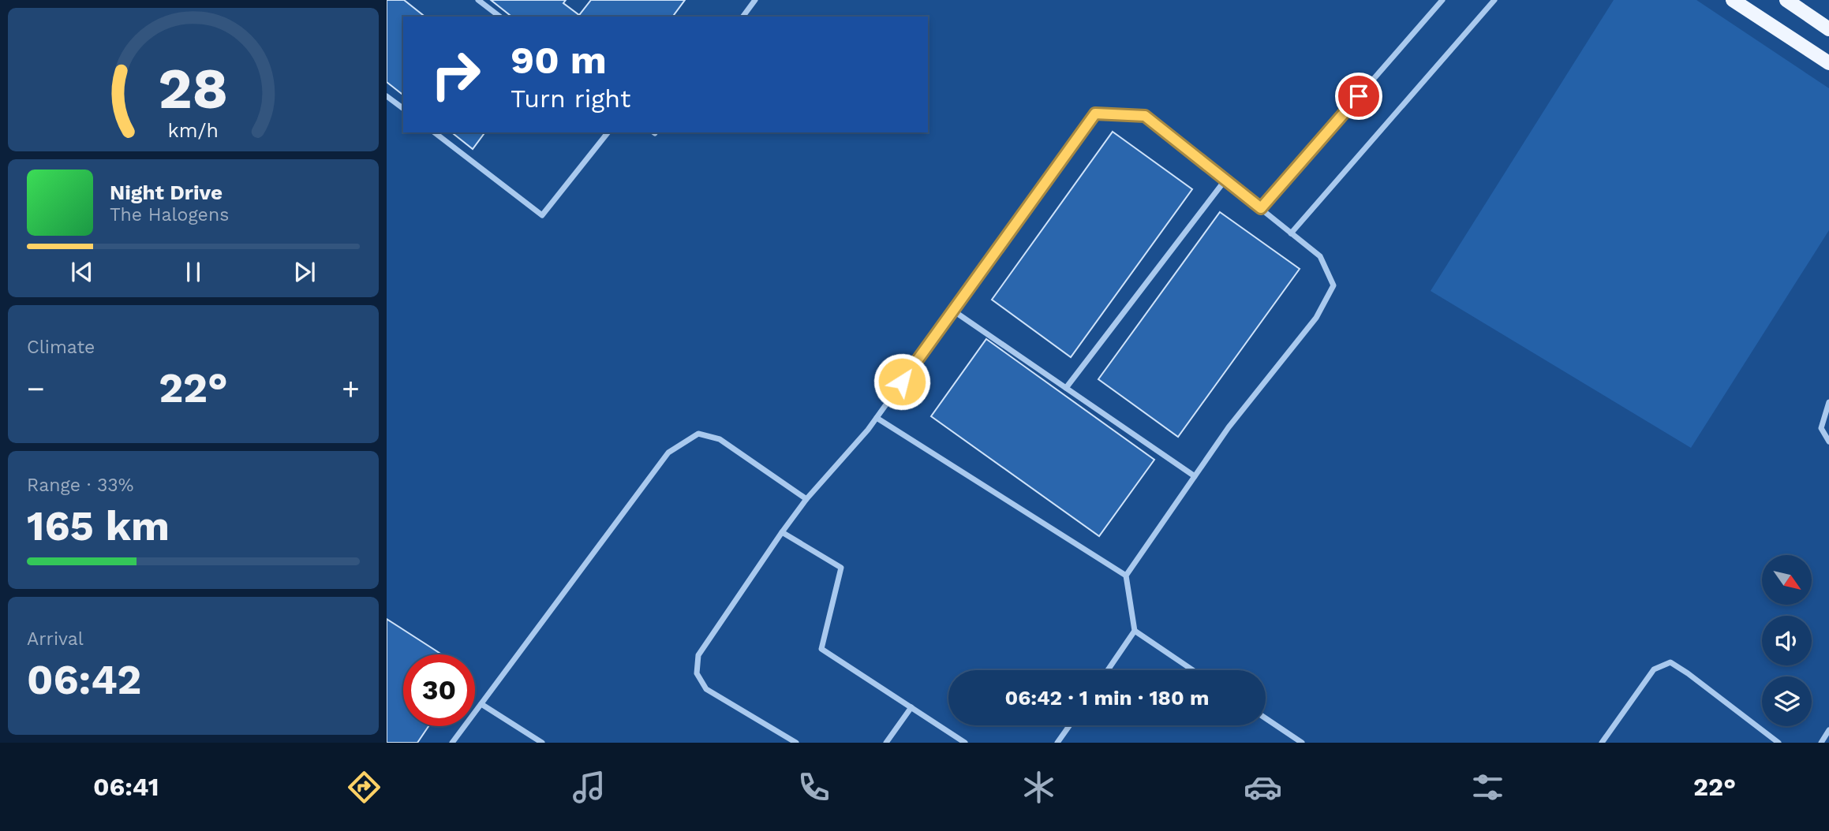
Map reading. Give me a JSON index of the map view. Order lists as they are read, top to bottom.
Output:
{
  "north": "bottom right",
  "page": {
    "turn": ["90 m", "Turn right"],
    "song": ["Night Drive", "The Halogens"],
    "tile": [
      "Climate",
      ["Range · 33%", "165 km"],
      ["Arrival", "06:42"]
    ],
    "heat": ["−", "22°", "+"],
    "limit": "30",
    "trip": "06:42 · 1 min · 180 m",
    "tabs": ["06:41", "22°"],
    "gauge": ["28", "km/h"]
  }
}
